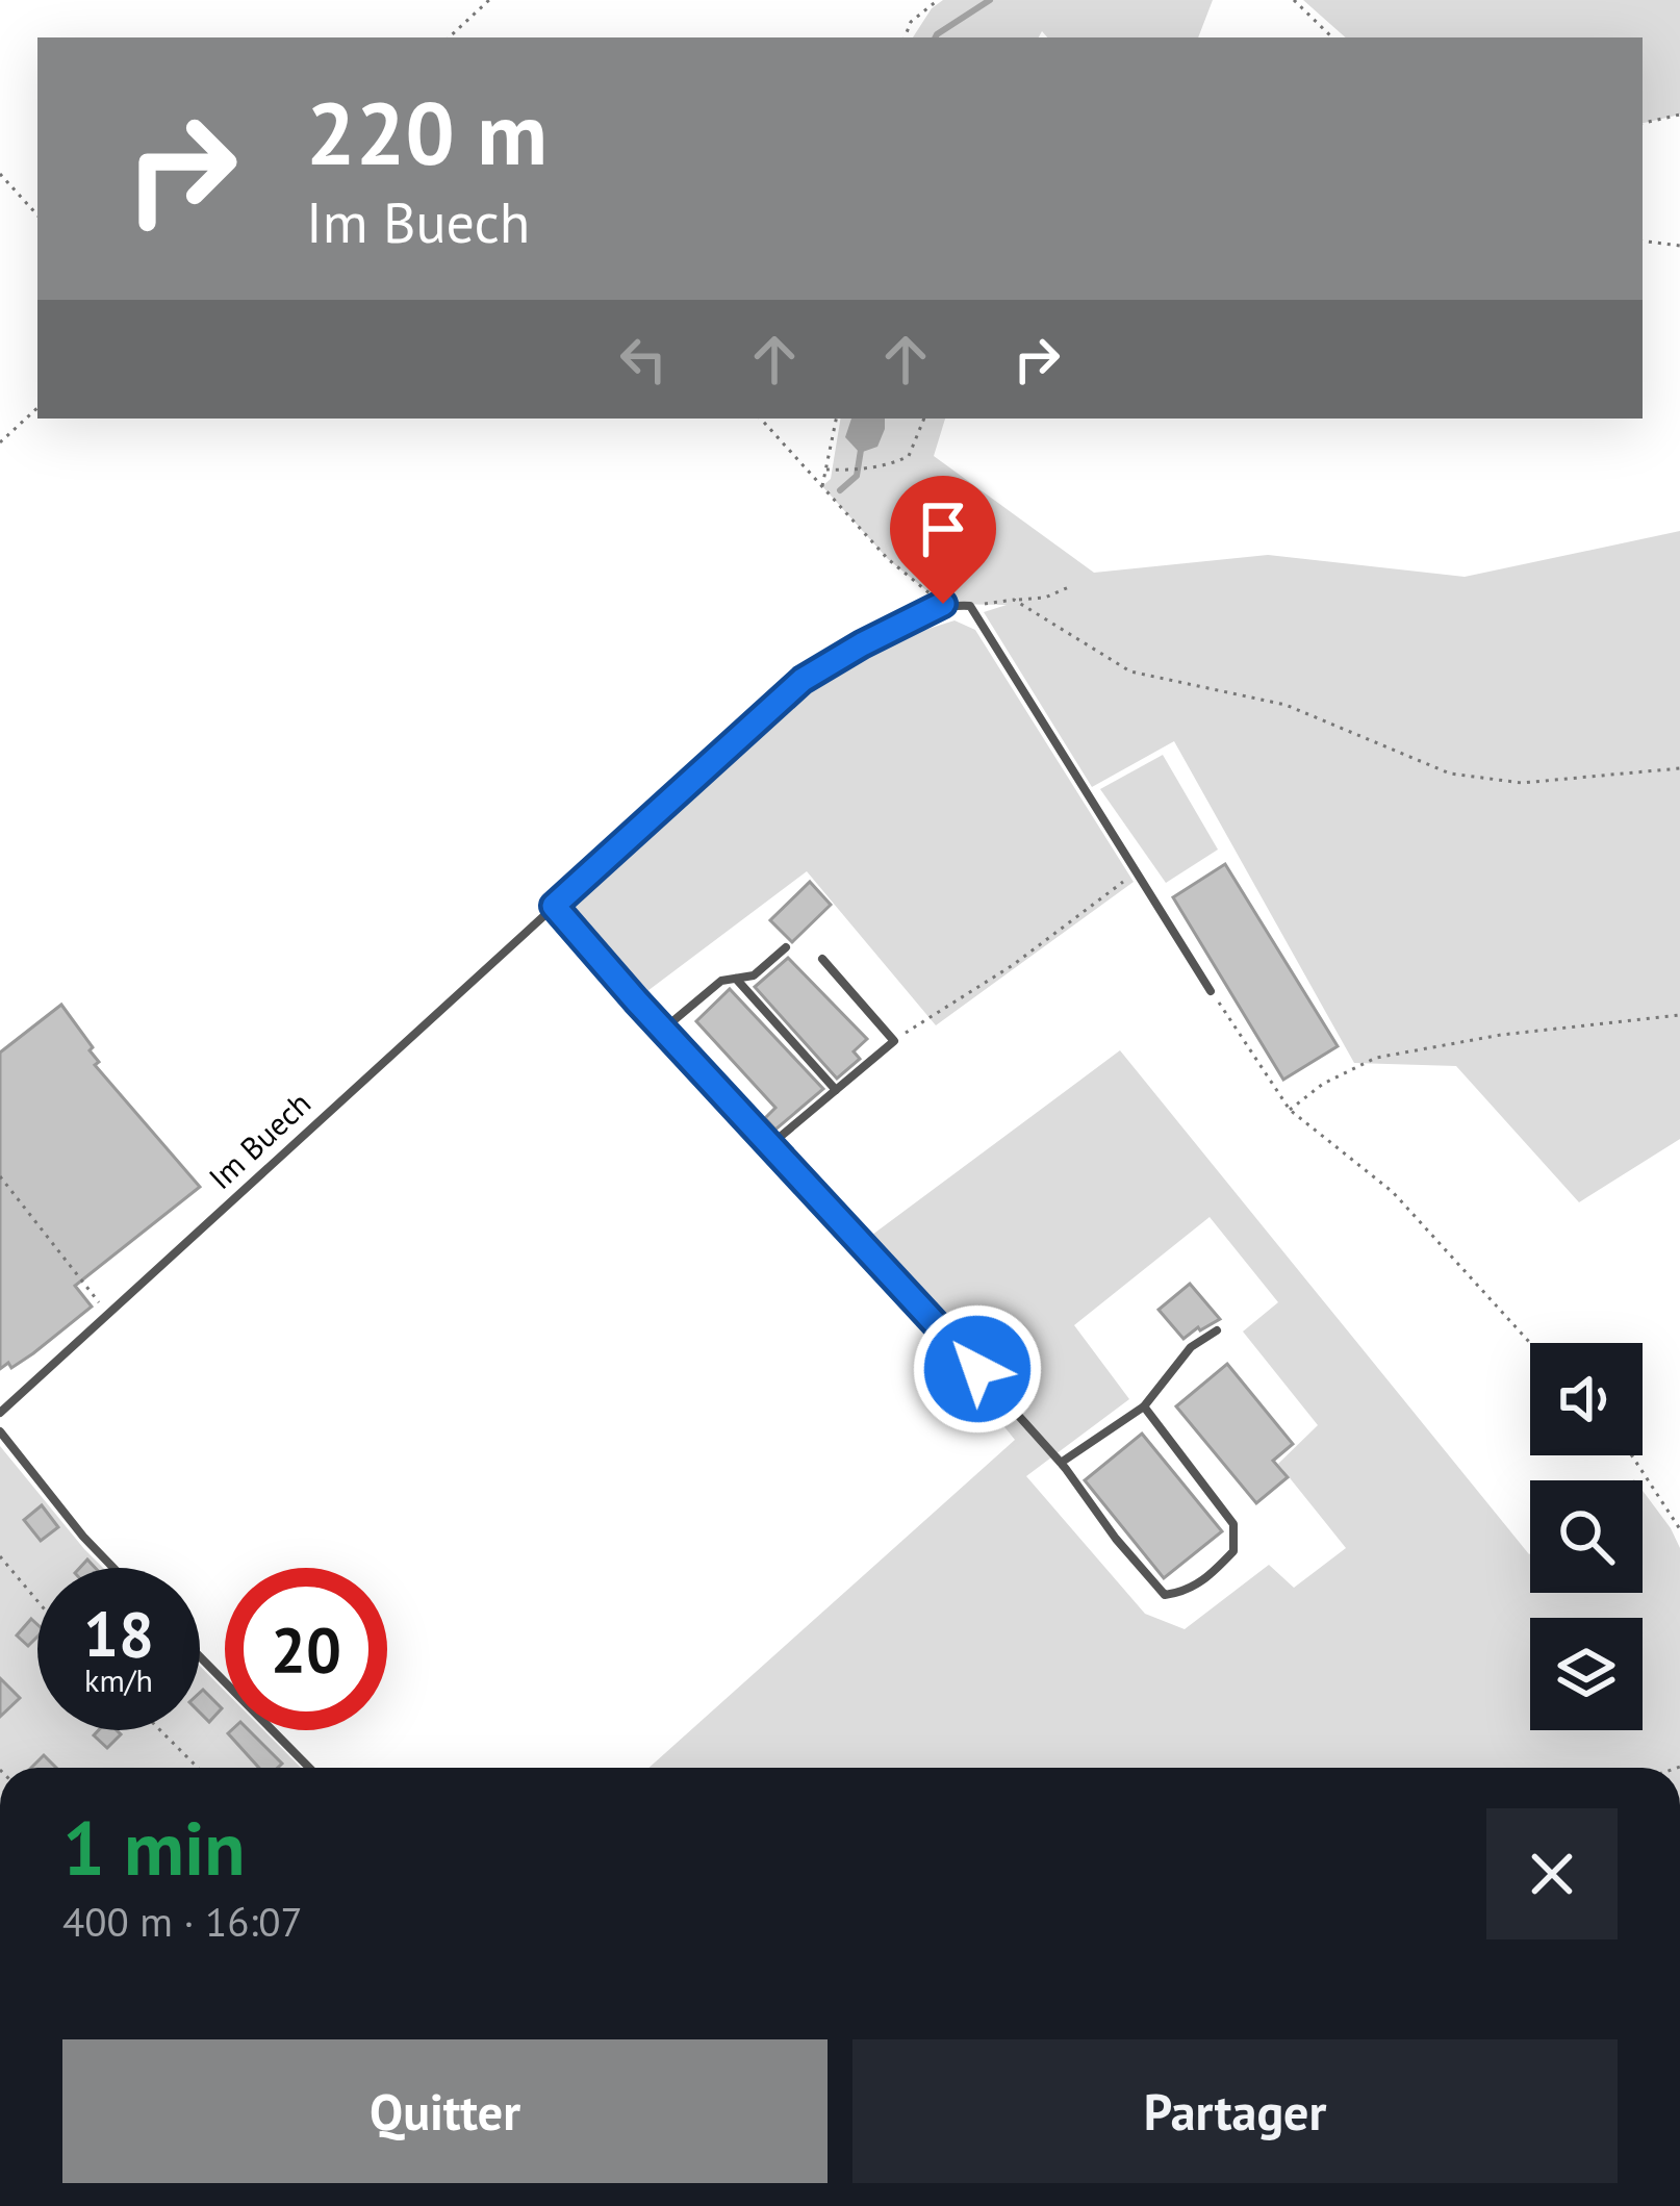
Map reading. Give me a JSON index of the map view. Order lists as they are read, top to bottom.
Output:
{
  "streets": {
    "lane": ["Im Buech"]
  },
  "page": {
    "turn": ["220 m", "Im Buech"],
    "speed": "18 km/h",
    "limit": "20",
    "heading": ["1 min", "400 m · 16:07"],
    "buttons": ["Quitter", "Partager"]
  }
}
